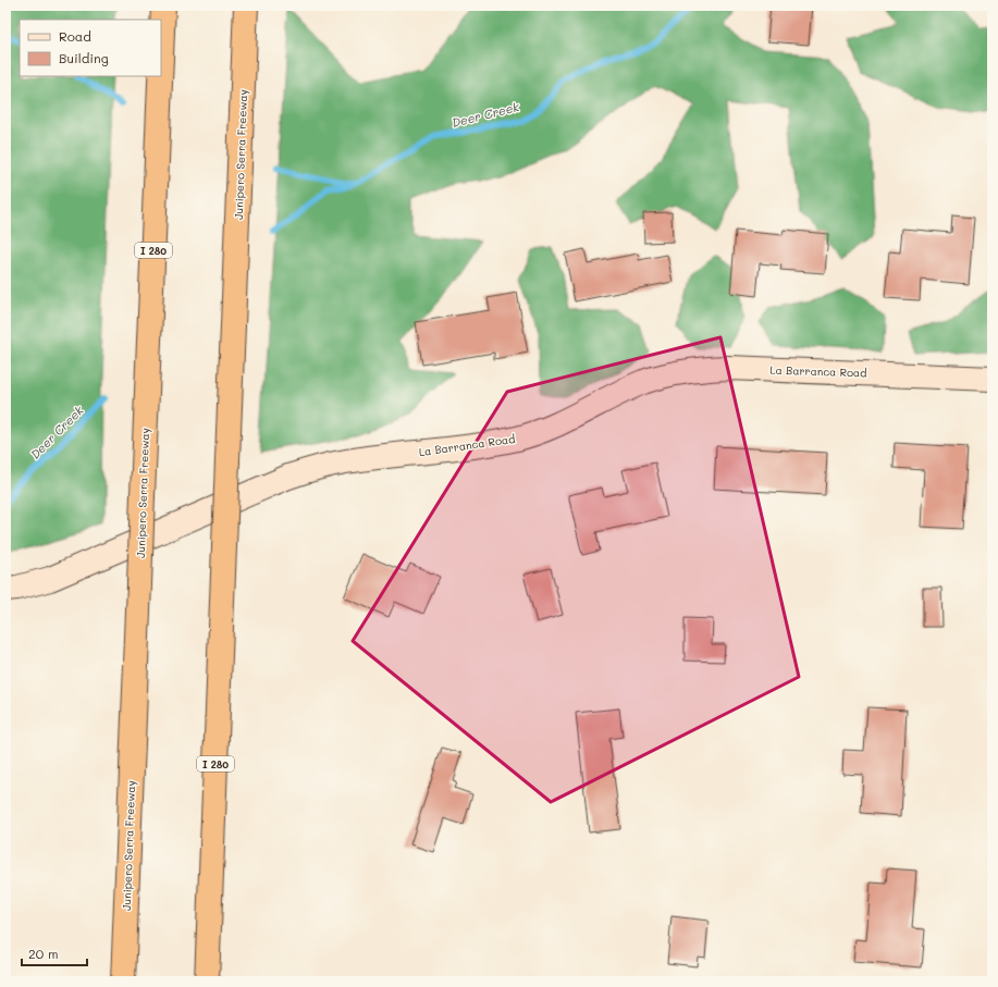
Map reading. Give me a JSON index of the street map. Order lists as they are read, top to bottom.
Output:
{
  "streets": {
    "highway": ["Junipero Serra Freeway", "I 280"],
    "street": ["La Barranca Road"]
  },
  "water": ["Deer Creek"],
  "legend": ["Road", "Building"],
  "scale_bar": "20 m"
}
